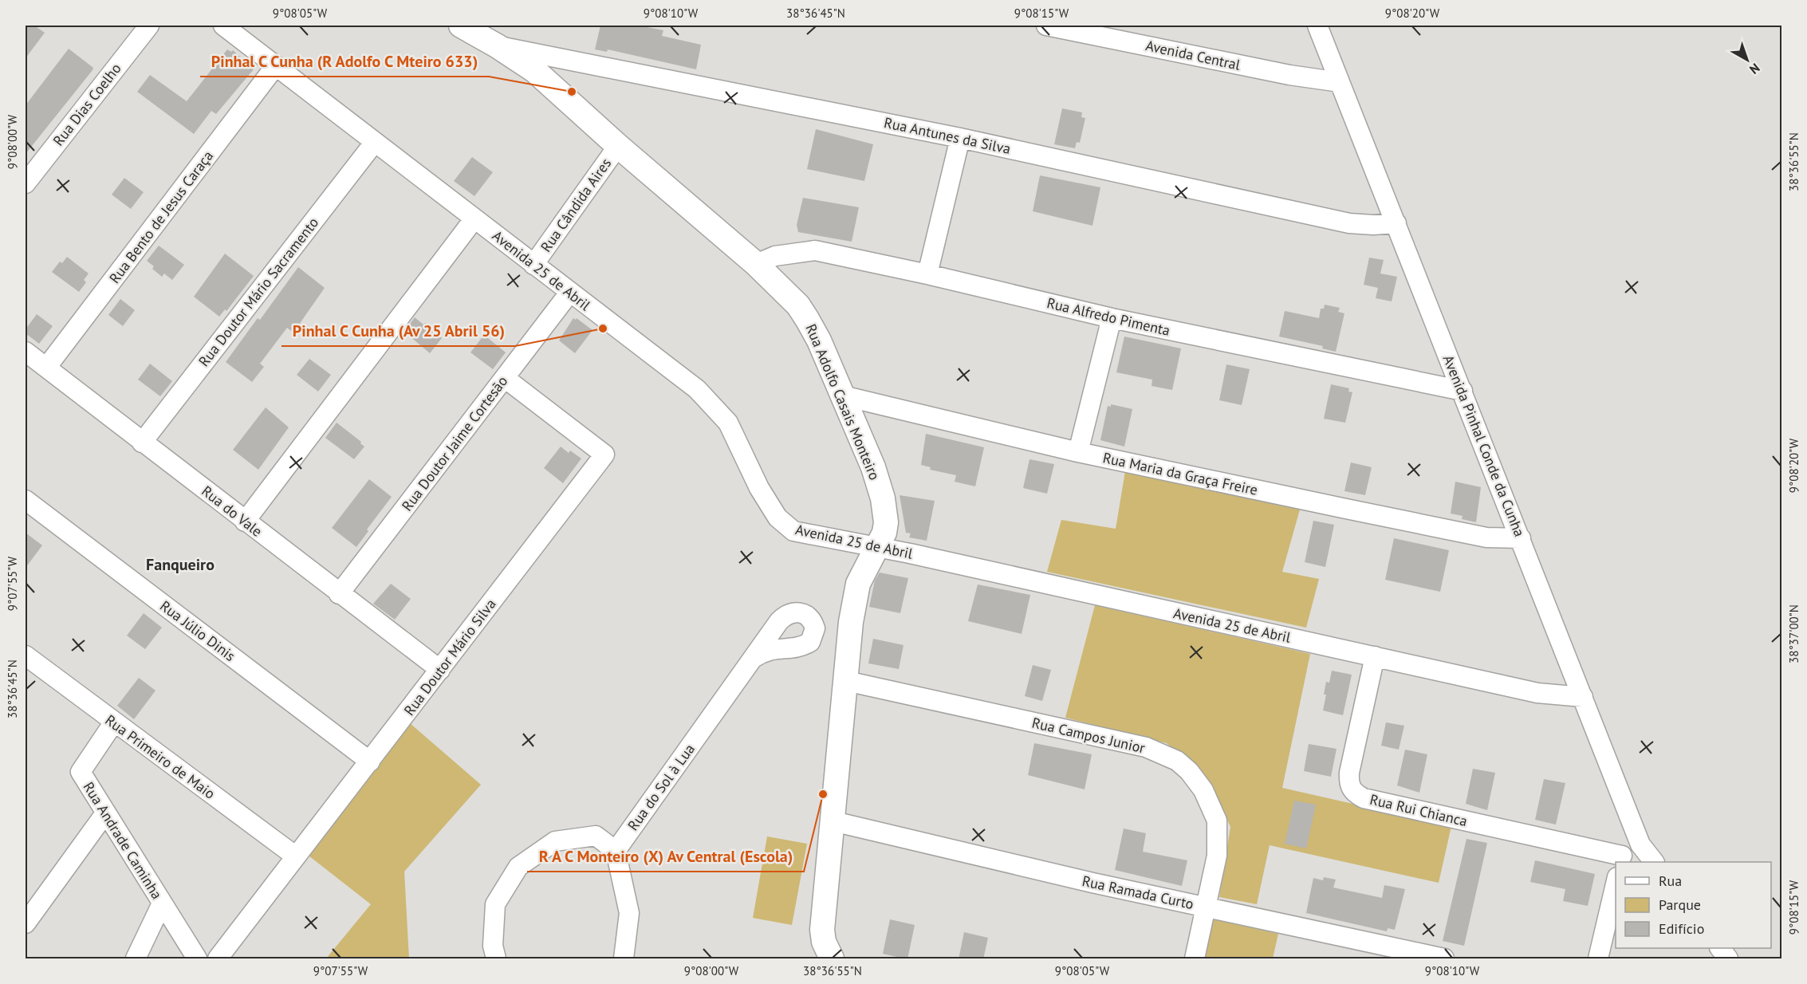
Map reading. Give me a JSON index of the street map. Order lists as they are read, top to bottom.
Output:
{
  "streets": {
    "street": [
      "Avenida Central",
      "Rua Dias Coelho",
      "Rua Antunes da Silva",
      "Rua Cândida Aires",
      "Rua Bento de Jesus Caraça",
      "Avenida 25 de Abril",
      "Rua Doutor Mário Sacramento",
      "Rua Alfredo Pimenta",
      "Rua Adolfo Casais Monteiro",
      "Rua Doutor Jaime Cortesão",
      "Avenida Pinhal Conde da Cunha",
      "Rua Maria da Graça Freire",
      "Rua do Vale",
      "Rua Júlio Dinis",
      "Rua Doutor Mário Silva",
      "Rua Campos Junior",
      "Rua Primeiro de Maio",
      "Rua do Sol à Lua",
      "Rua Rui Chianca",
      "Rua Andrade Caminha",
      "Rua Ramada Curto"
    ]
  },
  "crossings": [
    ["Avenida Central", "Avenida Pinhal Conde da Cunha"],
    ["Rua Antunes da Silva", "Rua Adolfo Casais Monteiro"],
    ["Rua Antunes da Silva", "Avenida Pinhal Conde da Cunha"],
    ["Rua Cândida Aires", "Avenida 25 de Abril"],
    ["Rua Cândida Aires", "Rua Adolfo Casais Monteiro"],
    ["Rua Bento de Jesus Caraça", "Avenida 25 de Abril"],
    ["Rua Bento de Jesus Caraça", "Rua do Vale"],
    ["Avenida 25 de Abril", "Rua Doutor Mário Sacramento"],
    ["Avenida 25 de Abril", "Rua Adolfo Casais Monteiro"],
    ["Avenida 25 de Abril", "Rua Doutor Jaime Cortesão"],
    ["Avenida 25 de Abril", "Avenida Pinhal Conde da Cunha"],
    ["Avenida 25 de Abril", "Rua Rui Chianca"],
    ["Rua Doutor Mário Sacramento", "Rua do Vale"],
    ["Rua Alfredo Pimenta", "Rua Adolfo Casais Monteiro"],
    ["Rua Alfredo Pimenta", "Avenida Pinhal Conde da Cunha"],
    ["Rua Adolfo Casais Monteiro", "Rua Maria da Graça Freire"],
    ["Rua Adolfo Casais Monteiro", "Rua Campos Junior"],
    ["Rua Adolfo Casais Monteiro", "Rua Ramada Curto"],
    ["Rua Doutor Jaime Cortesão", "Rua do Vale"],
    ["Rua Doutor Jaime Cortesão", "Rua Doutor Mário Silva"],
    ["Avenida Pinhal Conde da Cunha", "Rua Maria da Graça Freire"],
    ["Rua do Vale", "Rua Doutor Mário Silva"],
    ["Rua Júlio Dinis", "Rua Doutor Mário Silva"],
    ["Rua Doutor Mário Silva", "Rua Primeiro de Maio"],
    ["Rua Campos Junior", "Rua Ramada Curto"],
    ["Rua Primeiro de Maio", "Rua Andrade Caminha"]
  ],
  "districts": ["Fanqueiro"],
  "places": ["Pinhal C Cunha (R Adolfo C Mteiro 633)", "Pinhal C Cunha (Av 25 Abril 56)", "R A C Monteiro (X) Av Central (Escola)"],
  "legend": ["Rua", "Parque", "Edifício"],
  "north": "bottom right",
  "coordinates": [
    "9°08'05\"W",
    "9°08'10\"W",
    "38°36'45\"N",
    "9°08'15\"W",
    "9°08'20\"W",
    "9°08'00\"W",
    "38°36'55\"N",
    "9°07'55\"W",
    "38°37'00\"N"
  ]
}
